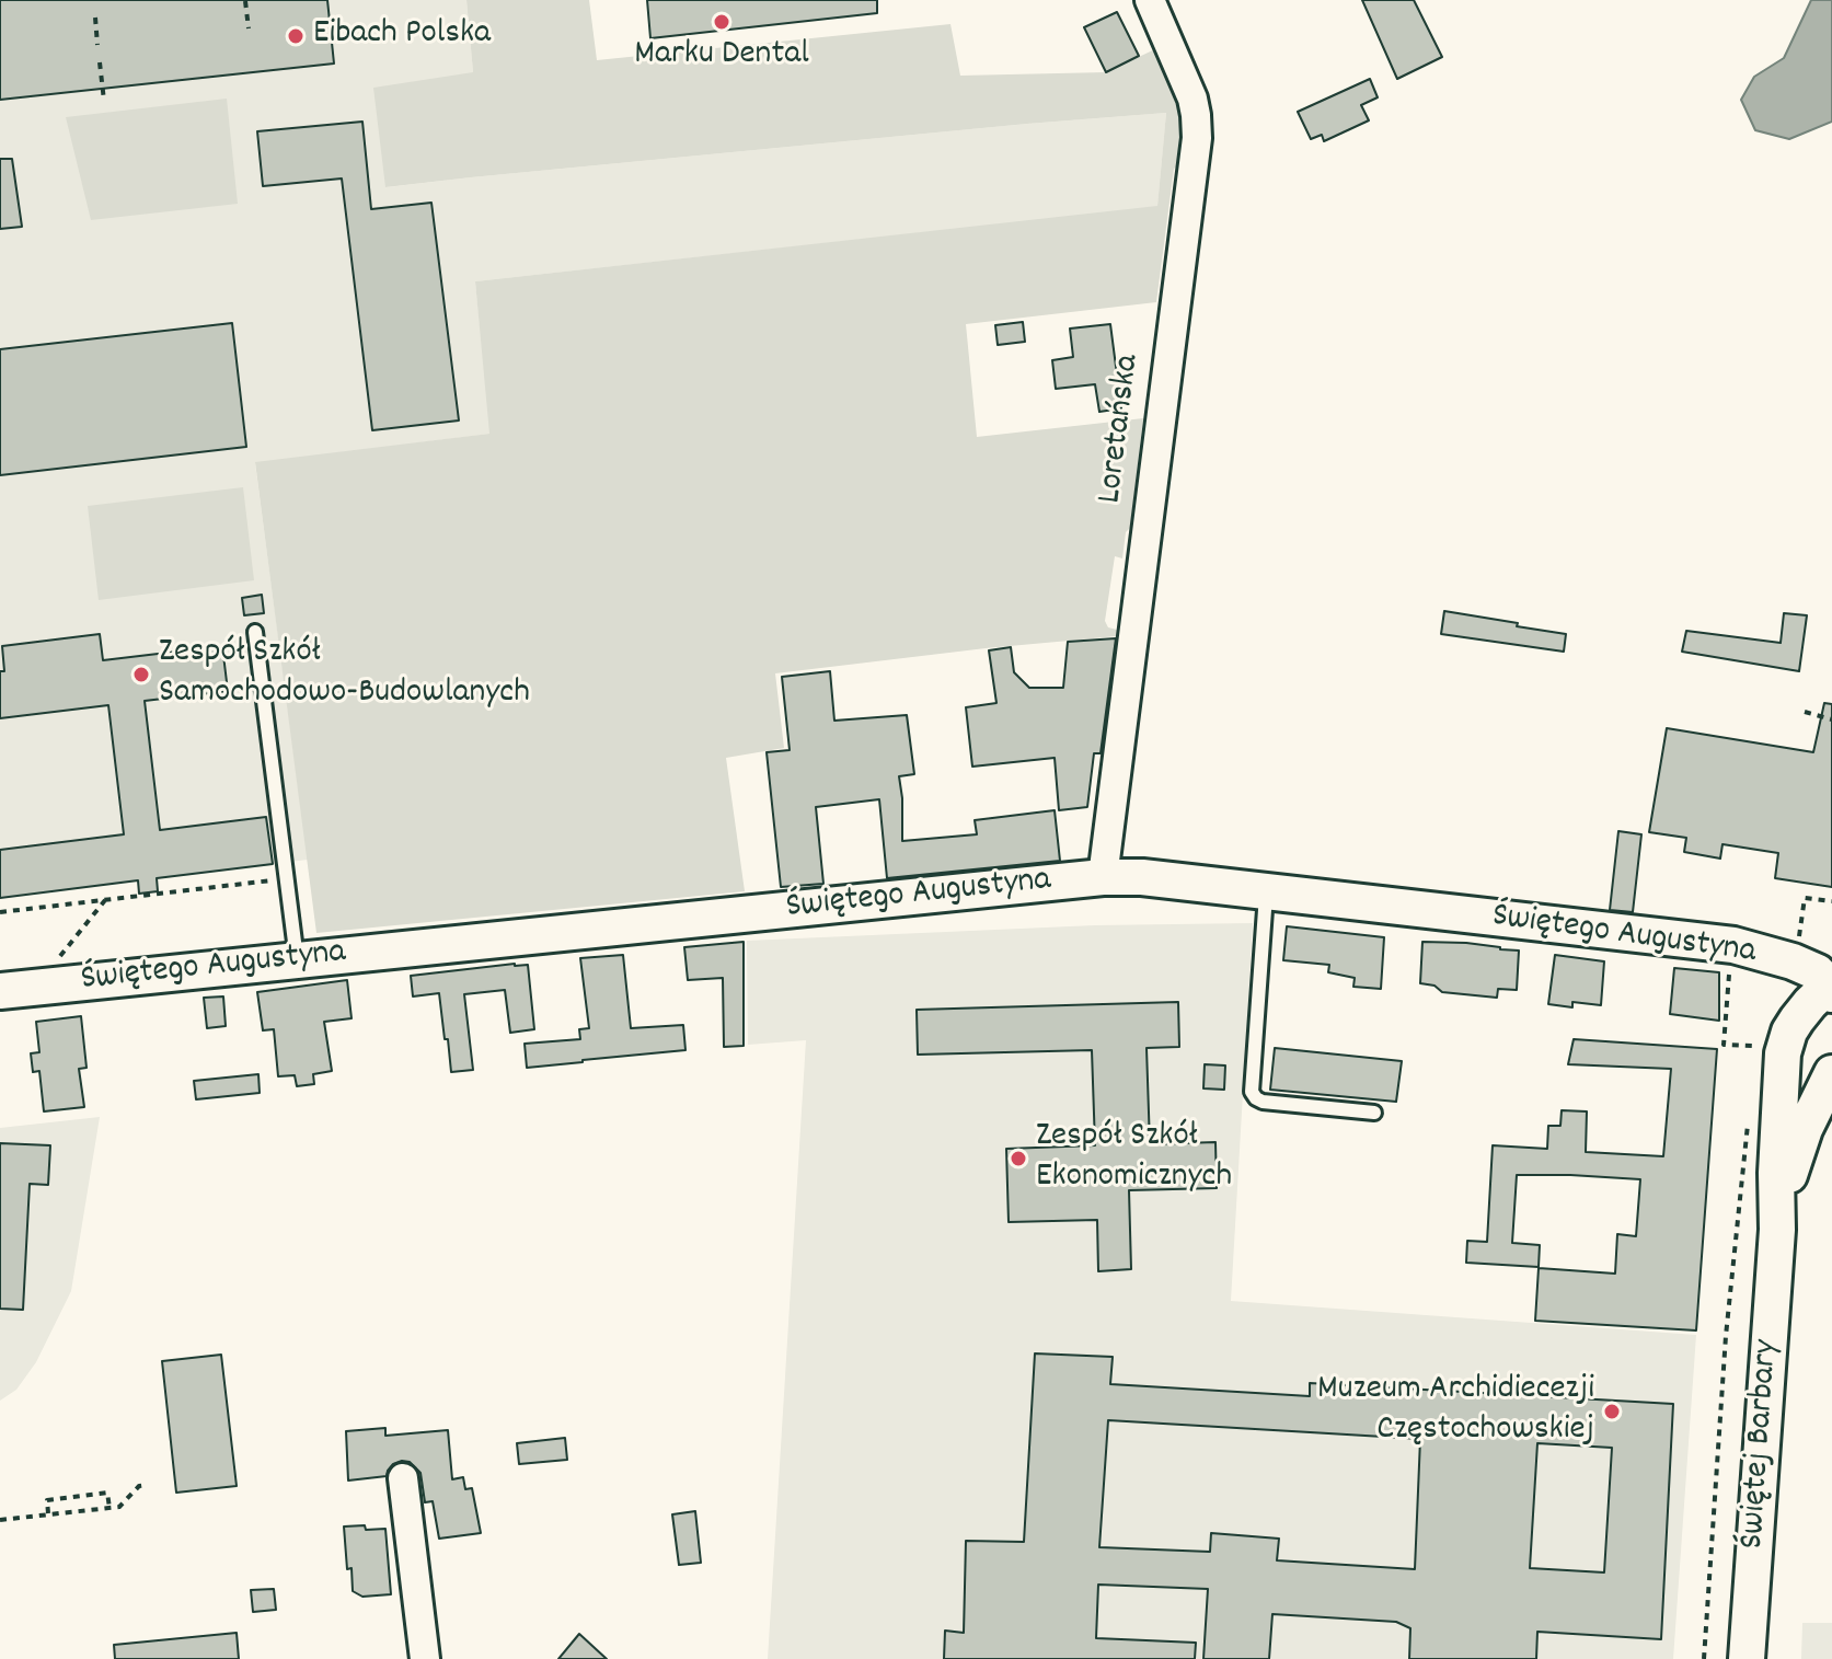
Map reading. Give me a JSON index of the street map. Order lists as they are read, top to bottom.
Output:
{
  "streets": {
    "street": ["Loretańska", "Świętego Augustyna", "Świętej Barbary"]
  },
  "crossings": [
    ["Loretańska", "Świętego Augustyna"],
    ["Świętego Augustyna", "Świętej Barbary"]
  ],
  "places": [
    "Marku Dental",
    "Eibach Polska",
    "Zespół Szkół Samochodowo-Budowlanych",
    "Zespół Szkół Ekonomicznych",
    "Muzeum Archidiecezji Częstochowskiej"
  ]
}
